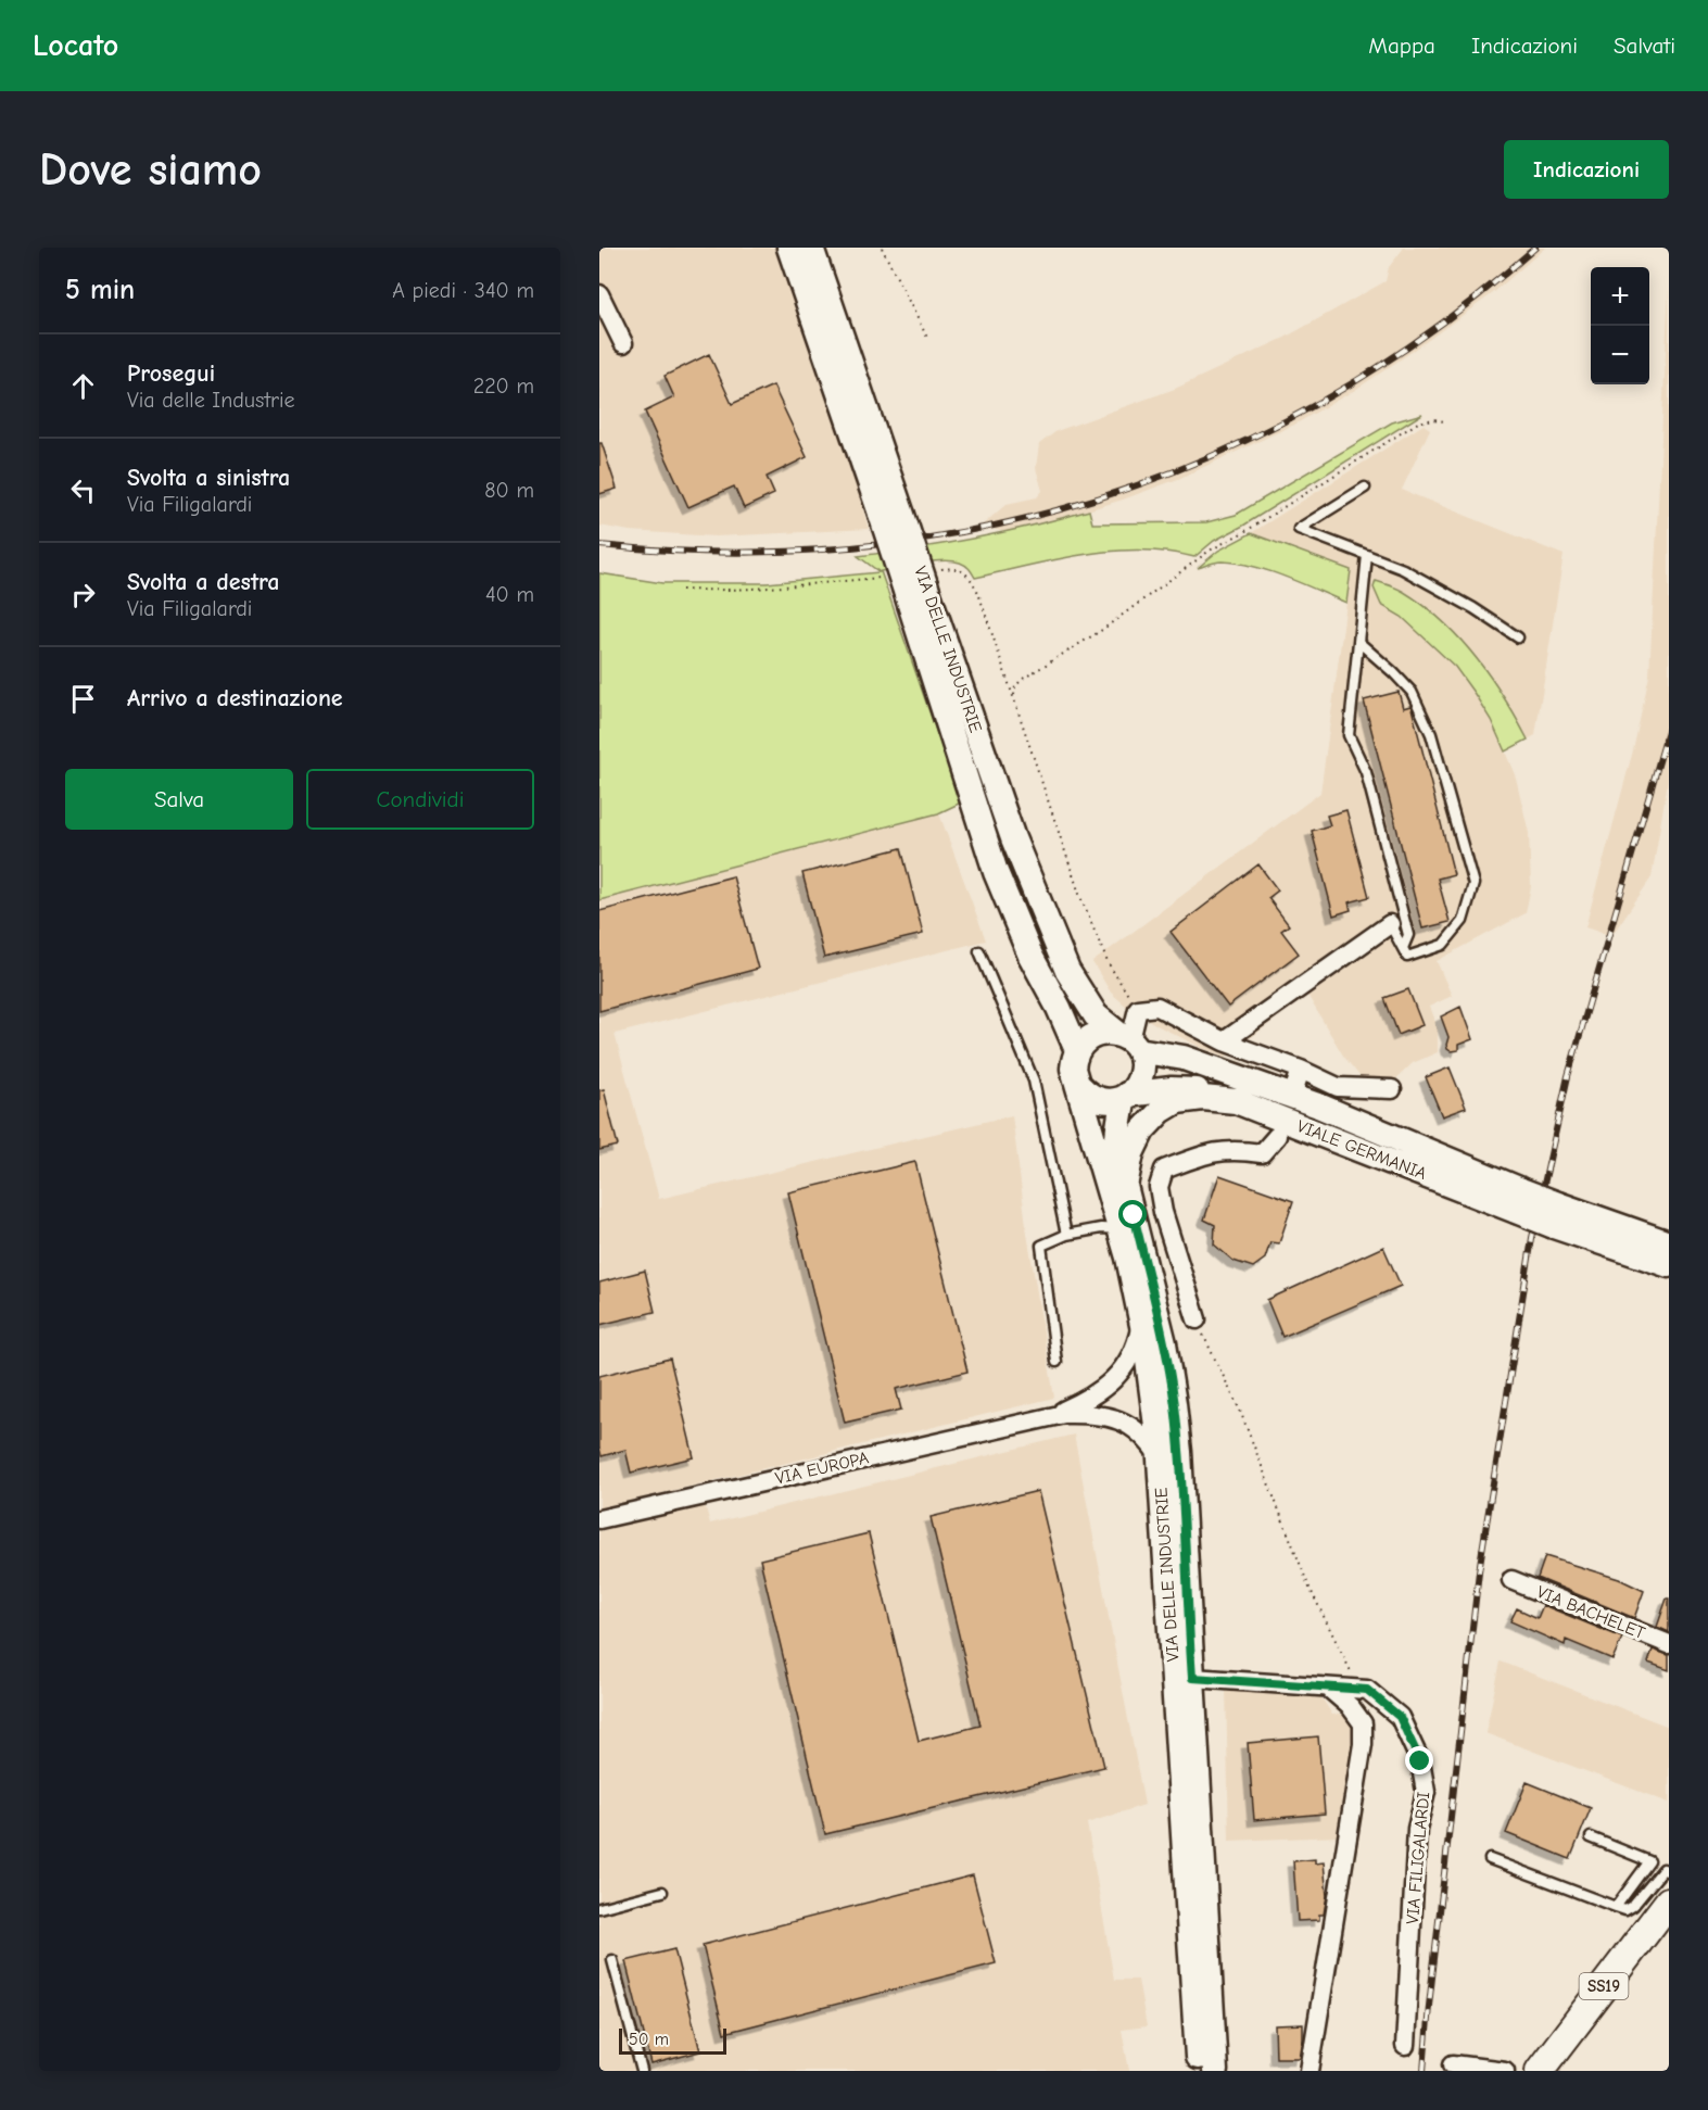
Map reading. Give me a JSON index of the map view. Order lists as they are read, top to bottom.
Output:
{
  "streets": {
    "main road": ["SS19"],
    "street": [
      "VIA DELLE INDUSTRIE",
      "VIALE GERMANIA",
      "VIA EUROPA",
      "VIA BACHELET",
      "VIA FILIGALARDI"
    ]
  },
  "crossings": [
    ["VIA DELLE INDUSTRIE", "VIALE GERMANIA"],
    ["VIA DELLE INDUSTRIE", "VIA EUROPA"],
    ["VIA DELLE INDUSTRIE", "VIA FILIGALARDI"]
  ],
  "scale_bar": "50 m",
  "page": {
    "header": "Locato",
    "nav": ["Mappa", "Indicazioni", "Salvati"],
    "buttons": [
      "Indicazioni",
      ["Salva", "Condividi"]
    ],
    "title": "Dove siamo",
    "heading": ["5 min", "A piedi · 340 m"],
    "map_buttons": ["+", "−"],
    "list": [
      ["Prosegui", "Via delle Industrie", "220 m"],
      ["Svolta a sinistra", "Via Filigalardi", "80 m"],
      ["Svolta a destra", "Via Filigalardi", "40 m"],
      "Arrivo a destinazione"
    ],
    "scale": "50 m"
  }
}
